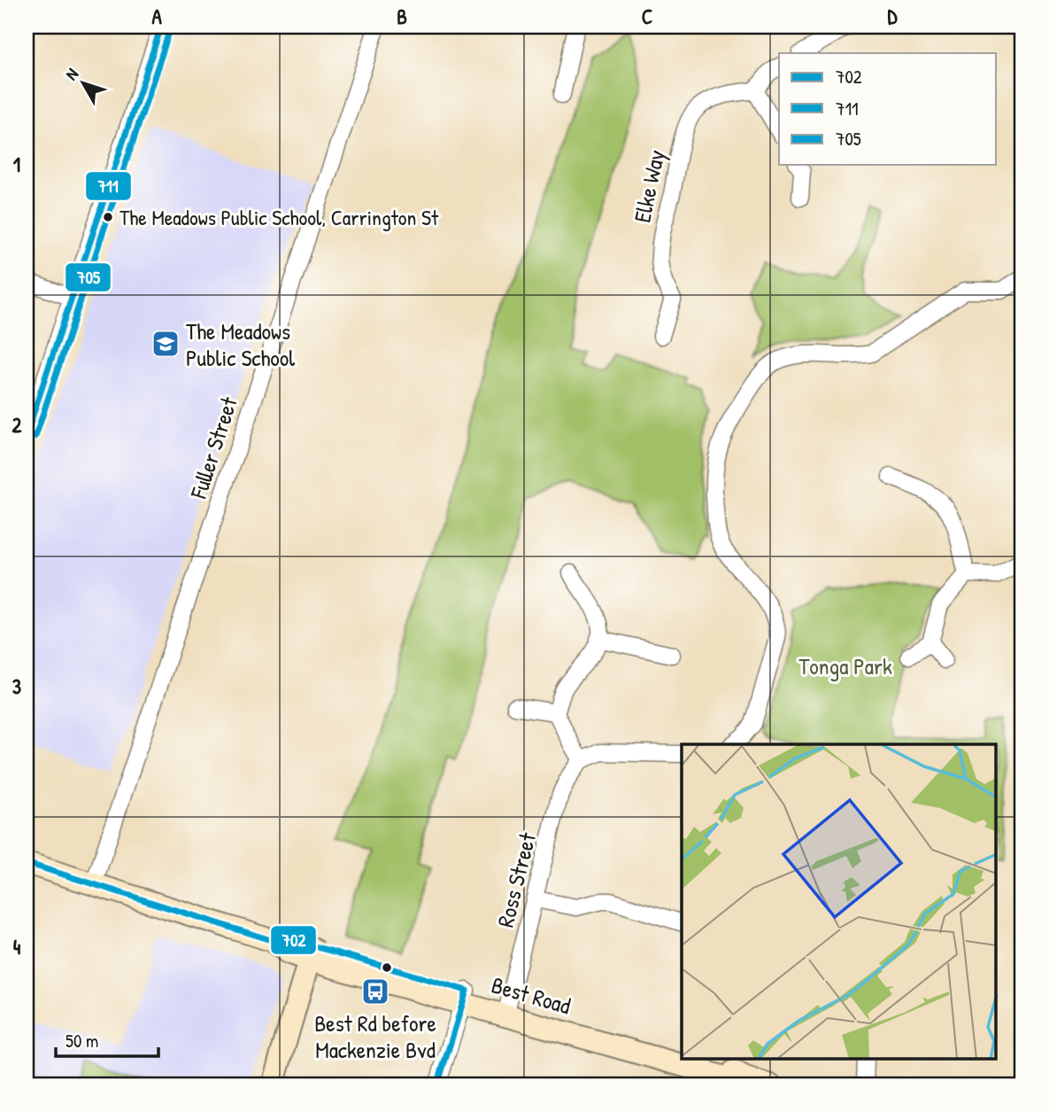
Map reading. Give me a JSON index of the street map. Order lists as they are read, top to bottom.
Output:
{
  "streets": {
    "main road": ["Best Road"],
    "street": ["Elke Way", "Fuller Street", "Ross Street"]
  },
  "crossings": [
    ["Fuller Street", "Best Road"],
    ["Ross Street", "Best Road"]
  ],
  "parks": ["Tonga Park"],
  "places": {
    "other": ["The Meadows Public School, Carrington St"],
    "school or university": ["The Meadows Public School"],
    "bus stop": ["Best Rd before Mackenzie Bvd"]
  },
  "lines": ["transit line 711", "transit line 705", "transit line 702"],
  "legend": ["702", "711", "705"],
  "scale_bar": "50 m",
  "north": "top left",
  "grid": {
    "columns": [
      "A",
      "B",
      "C",
      "D"
    ],
    "rows": [
      "1",
      "2",
      "3",
      "4"
    ]
  }
}
